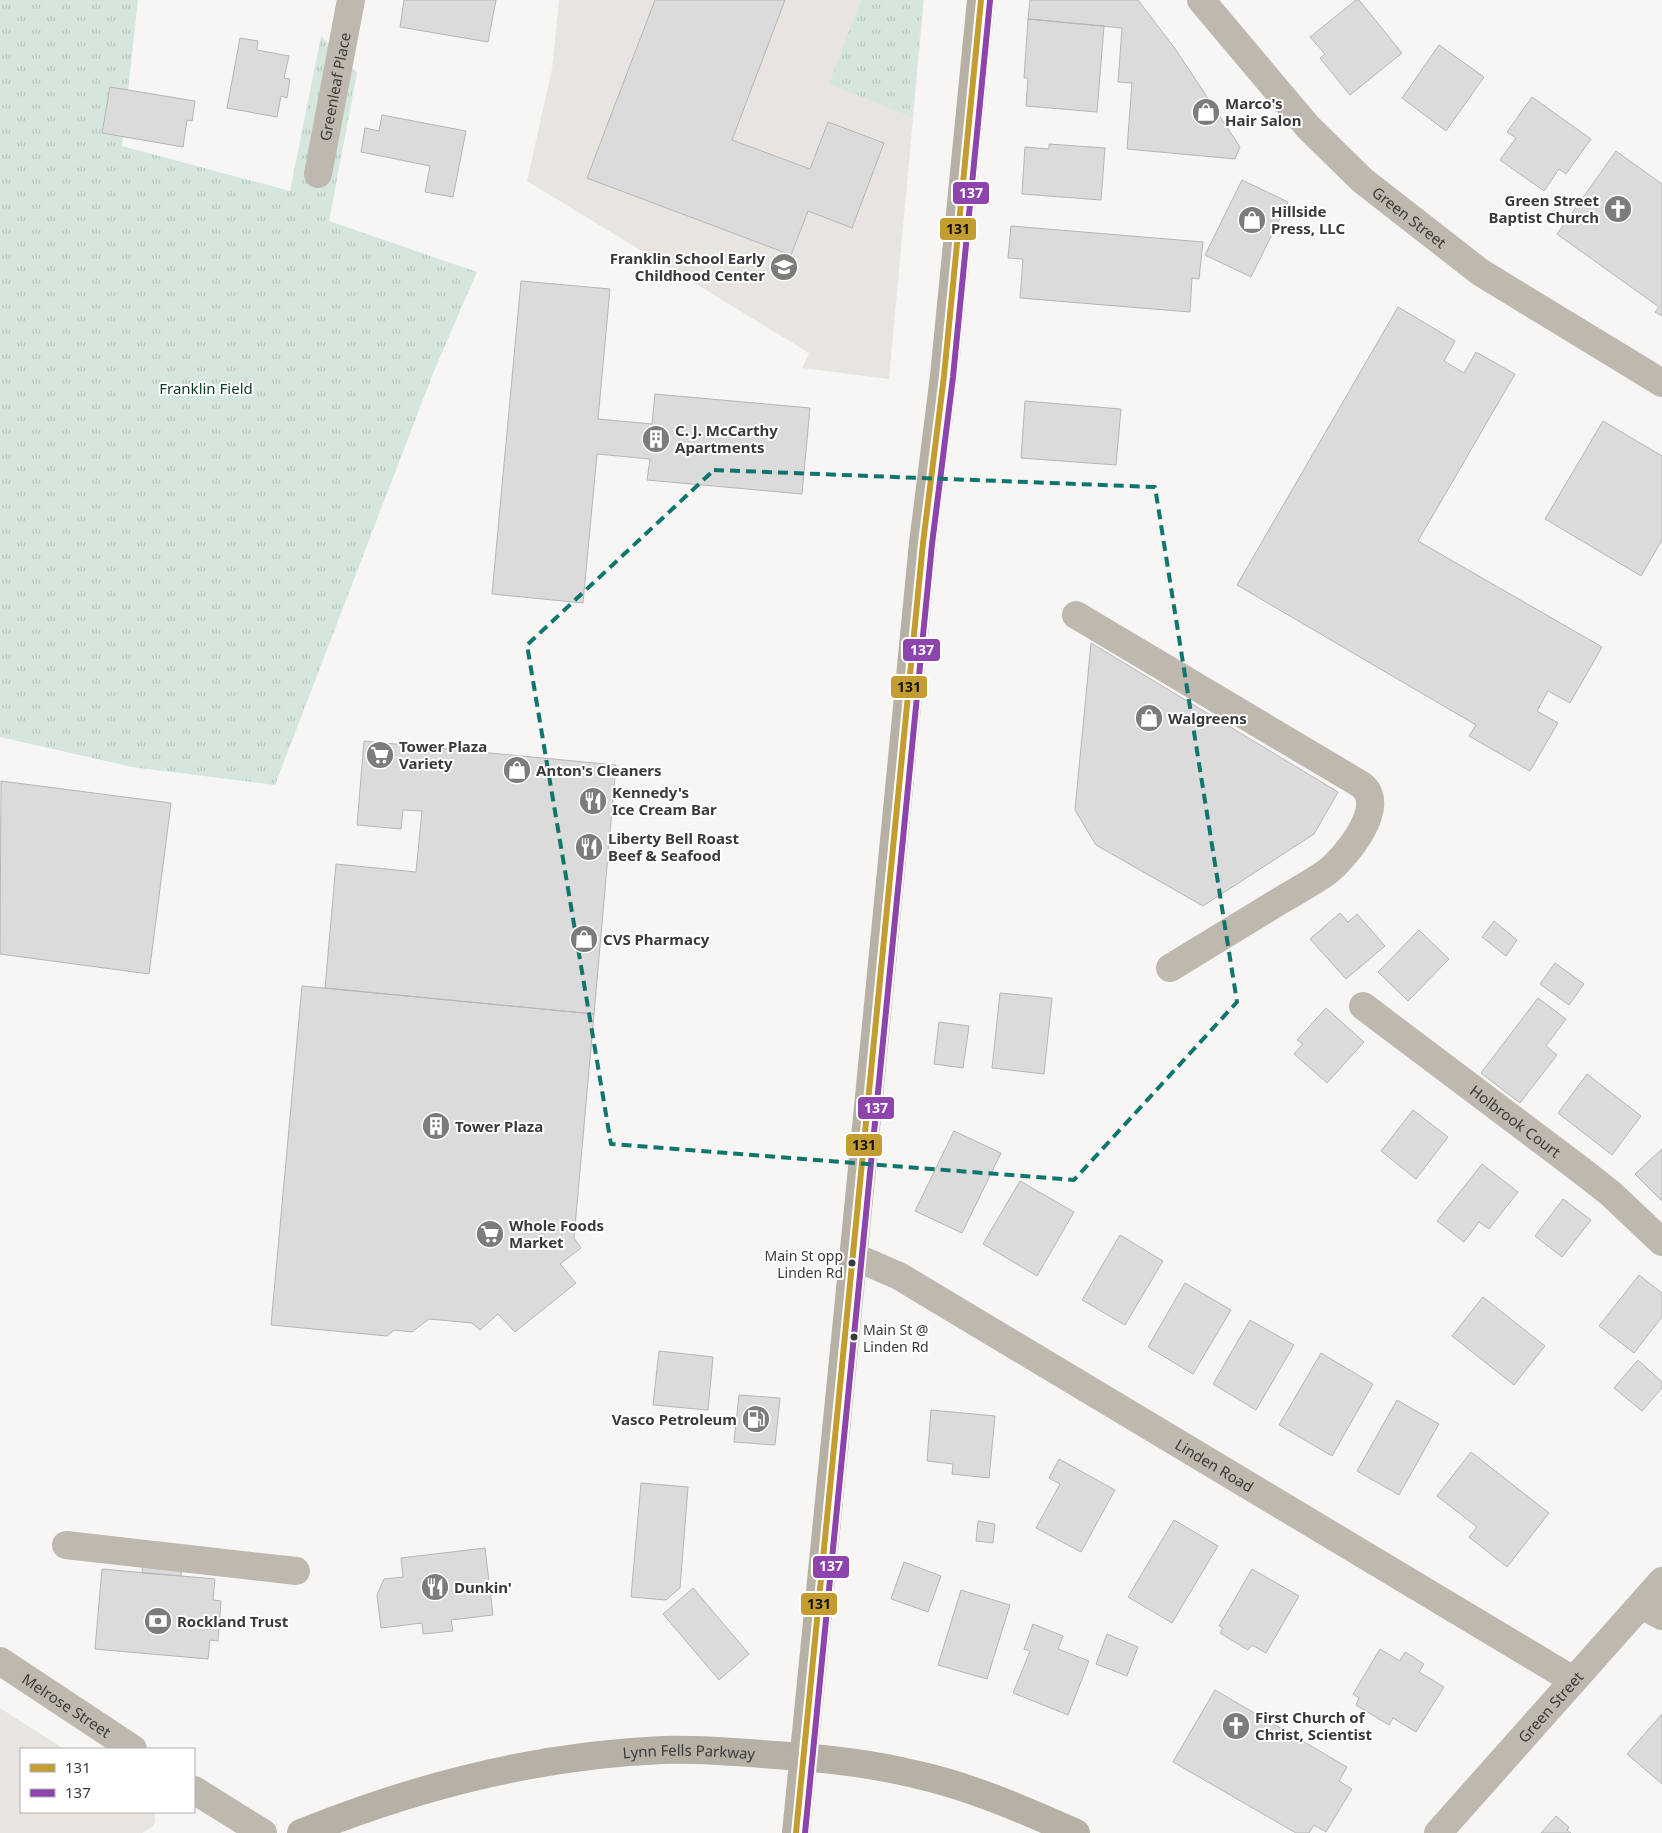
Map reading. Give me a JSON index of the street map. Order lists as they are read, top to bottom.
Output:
{
  "streets": {
    "main road": ["Lynn Fells Parkway"],
    "street": [
      "Greenleaf Place",
      "Green Street",
      "Holbrook Court",
      "Linden Road",
      "Melrose Street"
    ]
  },
  "crossings": [
    ["Green Street", "Linden Road"]
  ],
  "parks": ["Franklin Field"],
  "places": {
    "shop": [
      "Marco's Hair Salon",
      "Hillside Press, LLC",
      "Walgreens",
      "Anton's Cleaners",
      "CVS Pharmacy"
    ],
    "church": ["Green Street Baptist Church", "First Church of Christ, Scientist"],
    "school or university": ["Franklin School Early Childhood Center"],
    "building": ["C. J. McCarthy Apartments", "Tower Plaza"],
    "supermarket": ["Tower Plaza Variety", "Whole Foods Market"],
    "restaurant": ["Kennedy's Ice Cream Bar", "Liberty Bell Roast Beef & Seafood", "Dunkin'"],
    "other": ["Main St opp Linden Rd", "Main St @ Linden Rd"],
    "fuel station": ["Vasco Petroleum"],
    "bank": ["Rockland Trust"]
  },
  "lines": ["transit line 131", "transit line 137"],
  "legend": ["131", "137"]
}
